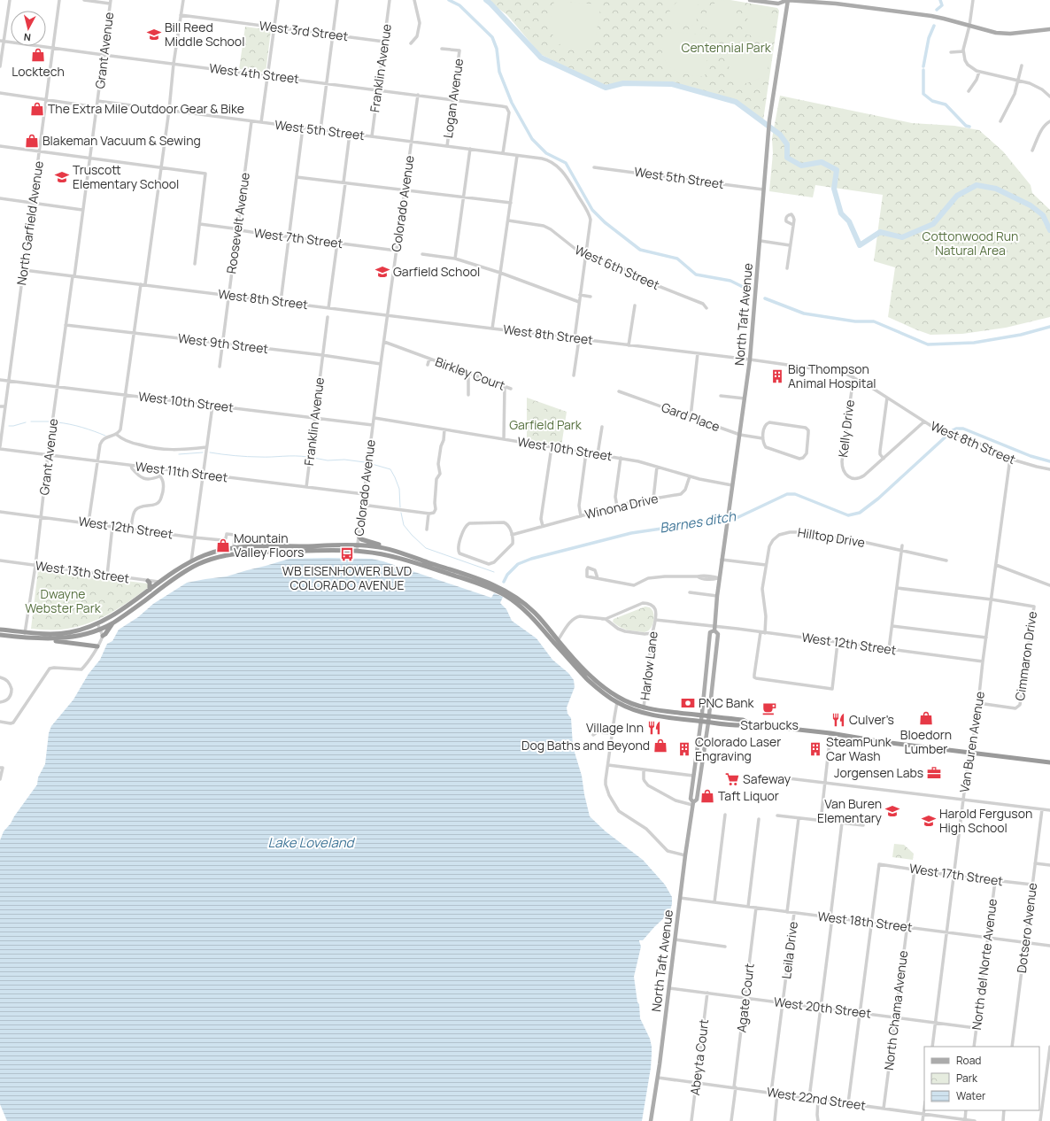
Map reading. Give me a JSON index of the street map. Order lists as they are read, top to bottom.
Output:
{
  "streets": {
    "main road": ["North Taft Avenue"],
    "street": [
      "West 3rd Street",
      "Grant Avenue",
      "Franklin Avenue",
      "West 4th Street",
      "Logan Avenue",
      "West 5th Street",
      "Colorado Avenue",
      "North Garfield Avenue",
      "Roosevelt Avenue",
      "West 7th Street",
      "West 6th Street",
      "West 8th Street",
      "West 9th Street",
      "Birkley Court",
      "West 10th Street",
      "Gard Place",
      "Kelly Drive",
      "West 11th Street",
      "Winona Drive",
      "West 12th Street",
      "Hilltop Drive",
      "West 13th Street",
      "Cimmaron Drive",
      "Harlow Lane",
      "Van Buren Avenue",
      "West 17th Street",
      "West 18th Street",
      "Dotsero Avenue",
      "Leila Drive",
      "North del Norte Avenue",
      "Agate Court",
      "West 20th Street",
      "North Chama Avenue",
      "Abeyta Court",
      "West 22nd Street"
    ]
  },
  "crossings": [
    ["West 3rd Street", "Franklin Avenue"],
    ["Grant Avenue", "West 4th Street"],
    ["Grant Avenue", "West 5th Street"],
    ["Grant Avenue", "West 8th Street"],
    ["Grant Avenue", "West 9th Street"],
    ["Grant Avenue", "West 10th Street"],
    ["Grant Avenue", "West 11th Street"],
    ["Grant Avenue", "West 12th Street"],
    ["Grant Avenue", "West 13th Street"],
    ["Franklin Avenue", "West 4th Street"],
    ["Franklin Avenue", "West 5th Street"],
    ["Franklin Avenue", "West 9th Street"],
    ["Franklin Avenue", "West 10th Street"],
    ["Franklin Avenue", "West 11th Street"],
    ["West 4th Street", "Logan Avenue"],
    ["West 4th Street", "West 5th Street"],
    ["West 4th Street", "Colorado Avenue"],
    ["West 4th Street", "North Garfield Avenue"],
    ["Logan Avenue", "West 5th Street"],
    ["West 5th Street", "Colorado Avenue"],
    ["West 5th Street", "Roosevelt Avenue"],
    ["West 5th Street", "West 6th Street"],
    ["West 5th Street", "North Taft Avenue"],
    ["Colorado Avenue", "West 7th Street"],
    ["Colorado Avenue", "West 8th Street"],
    ["Colorado Avenue", "West 9th Street"],
    ["Colorado Avenue", "Birkley Court"],
    ["Colorado Avenue", "West 10th Street"],
    ["Colorado Avenue", "West 11th Street"],
    ["North Garfield Avenue", "West 8th Street"],
    ["North Garfield Avenue", "West 10th Street"],
    ["Roosevelt Avenue", "West 7th Street"],
    ["Roosevelt Avenue", "West 8th Street"],
    ["Roosevelt Avenue", "West 9th Street"],
    ["West 8th Street", "North Taft Avenue"],
    ["West 8th Street", "Kelly Drive"],
    ["West 8th Street", "Van Buren Avenue"],
    ["North Taft Avenue", "West 10th Street"],
    ["North Taft Avenue", "Gard Place"],
    ["North Taft Avenue", "West 12th Street"],
    ["North Taft Avenue", "West 18th Street"],
    ["North Taft Avenue", "West 20th Street"],
    ["North Taft Avenue", "West 22nd Street"],
    ["West 10th Street", "Winona Drive"],
    ["West 12th Street", "Hilltop Drive"],
    ["West 12th Street", "Harlow Lane"],
    ["West 12th Street", "Van Buren Avenue"],
    ["Cimmaron Drive", "Van Buren Avenue"],
    ["Van Buren Avenue", "West 17th Street"],
    ["Van Buren Avenue", "West 18th Street"],
    ["Van Buren Avenue", "West 20th Street"],
    ["West 17th Street", "West 18th Street"],
    ["West 17th Street", "Dotsero Avenue"],
    ["West 17th Street", "North del Norte Avenue"],
    ["West 17th Street", "North Chama Avenue"],
    ["West 18th Street", "Dotsero Avenue"],
    ["West 18th Street", "Leila Drive"],
    ["West 18th Street", "North del Norte Avenue"],
    ["West 18th Street", "Agate Court"],
    ["West 18th Street", "North Chama Avenue"],
    ["Leila Drive", "West 20th Street"],
    ["Leila Drive", "West 22nd Street"],
    ["North del Norte Avenue", "West 20th Street"],
    ["Agate Court", "West 20th Street"],
    ["Agate Court", "West 22nd Street"],
    ["West 20th Street", "North Chama Avenue"],
    ["West 20th Street", "Abeyta Court"],
    ["North Chama Avenue", "West 22nd Street"],
    ["Abeyta Court", "West 22nd Street"]
  ],
  "water": ["Barnes ditch", "Lake Loveland"],
  "parks": [
    "Centennial Park",
    "Cottonwood Run Natural Area",
    "Garfield Park",
    "Dwayne Webster Park"
  ],
  "places": {
    "school or university": [
      "Bill Reed Middle School",
      "Truscott Elementary School",
      "Garfield School",
      "Van Buren Elementary",
      "Harold Ferguson High School"
    ],
    "shop": [
      "Locktech",
      "The Extra Mile Outdoor Gear & Bike",
      "Blakeman Vacuum & Sewing",
      "Mountain Valley Floors",
      "Bloedorn Lumber",
      "Dog Baths and Beyond",
      "Taft Liquor"
    ],
    "building": ["Big Thompson Animal Hospital", "Colorado Laser Engraving", "SteamPunk Car Wash"],
    "bus stop": ["WB EISENHOWER BLVD COLORADO AVENUE"],
    "bank": ["PNC Bank"],
    "cafe": ["Starbucks"],
    "restaurant": ["Culver's", "Village Inn"],
    "office": ["Jorgensen Labs"],
    "supermarket": ["Safeway"]
  },
  "legend": ["Road", "Park", "Water"],
  "north": "bottom"
}
